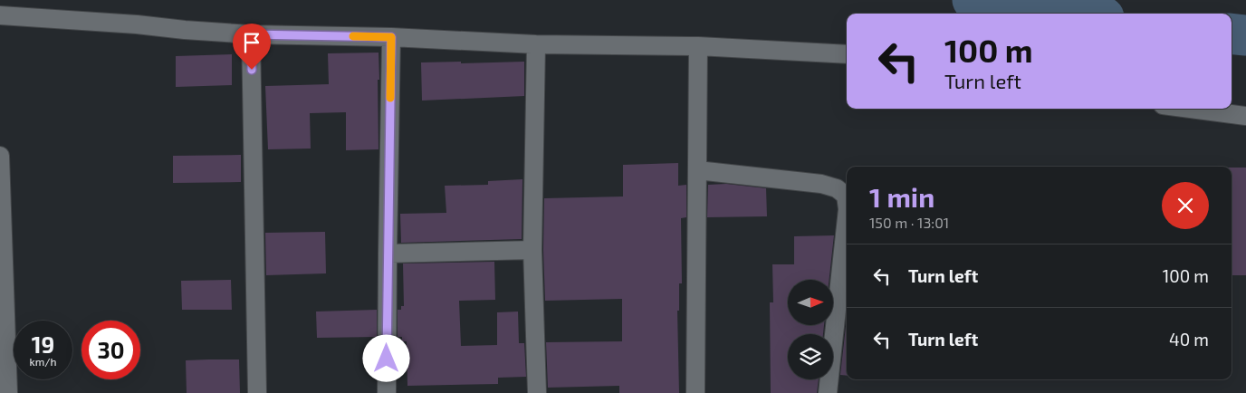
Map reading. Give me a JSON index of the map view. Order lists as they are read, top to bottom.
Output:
{
  "north": "right",
  "page": {
    "turn": ["100 m", "Turn left"],
    "heading": ["1 min", "150 m · 13:01"],
    "list": [
      {
        "name": "Turn left",
        "value": "100 m"
      },
      {
        "name": "Turn left",
        "value": "40 m"
      }
    ],
    "speed": "19 km/h",
    "limit": "30"
  }
}
